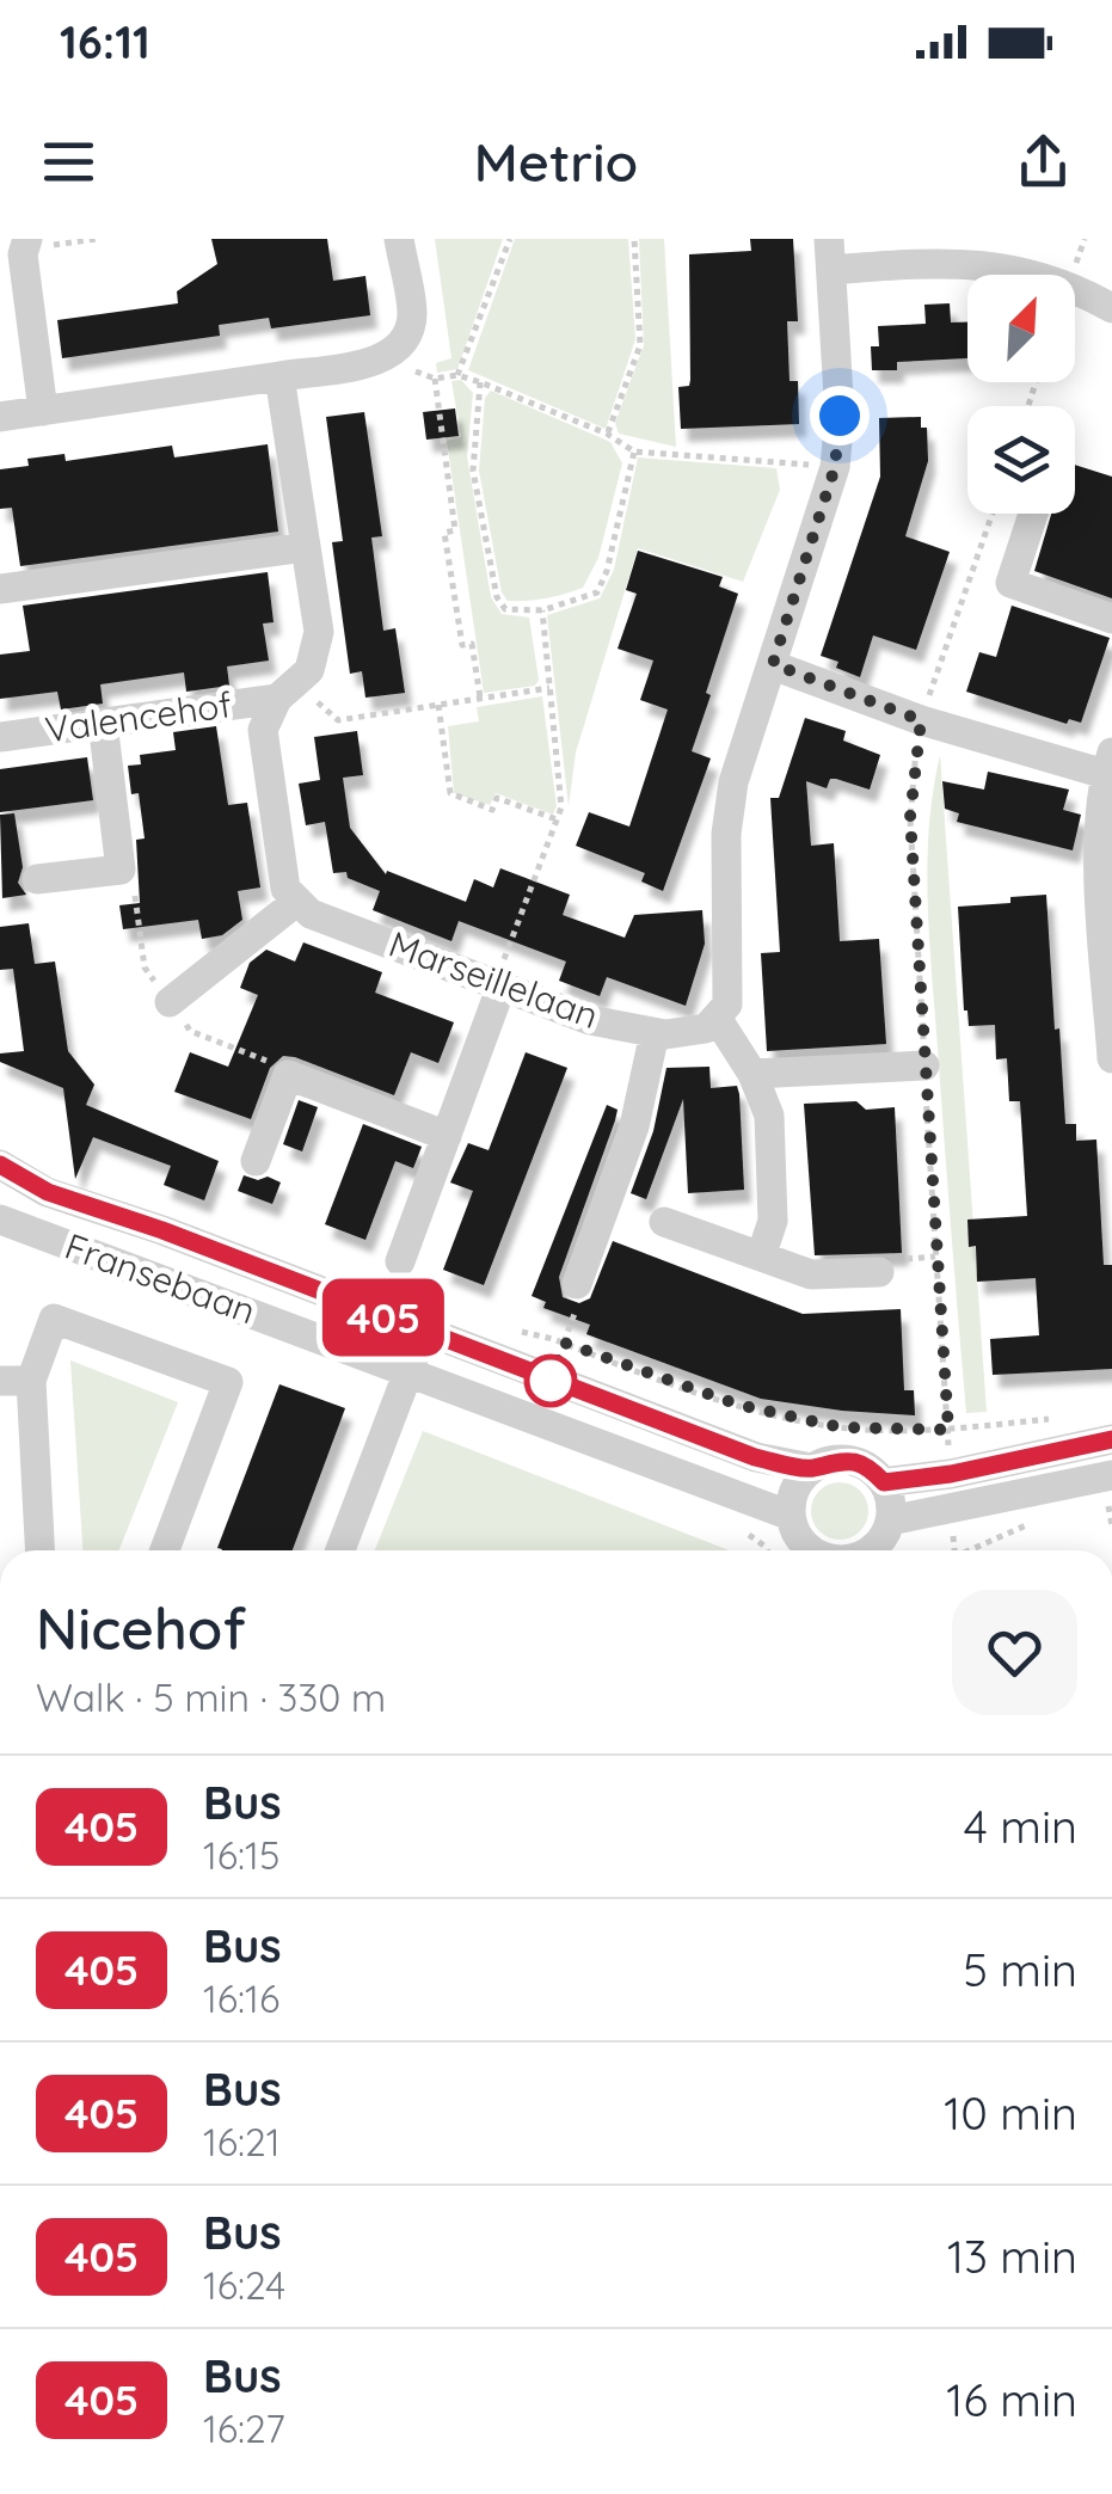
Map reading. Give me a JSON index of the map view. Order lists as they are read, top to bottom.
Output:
{
  "streets": {
    "street": ["Valencehof", "Marseillelaan", "Fransebaan"]
  },
  "lines": ["bus line 405"],
  "north": "top right",
  "page": {
    "status": "16:11",
    "header": "Metrio",
    "on_map": "405",
    "heading": ["Nicehof", "Walk · 5 min · 330 m"],
    "list": [
      {
        "mark": "405",
        "name": "Bus",
        "note": "16:15",
        "value": "4 min"
      },
      {
        "mark": "405",
        "name": "Bus",
        "note": "16:16",
        "value": "5 min"
      },
      {
        "mark": "405",
        "name": "Bus",
        "note": "16:21",
        "value": "10 min"
      },
      {
        "mark": "405",
        "name": "Bus",
        "note": "16:24",
        "value": "13 min"
      },
      {
        "mark": "405",
        "name": "Bus",
        "note": "16:27",
        "value": "16 min"
      }
    ]
  }
}
